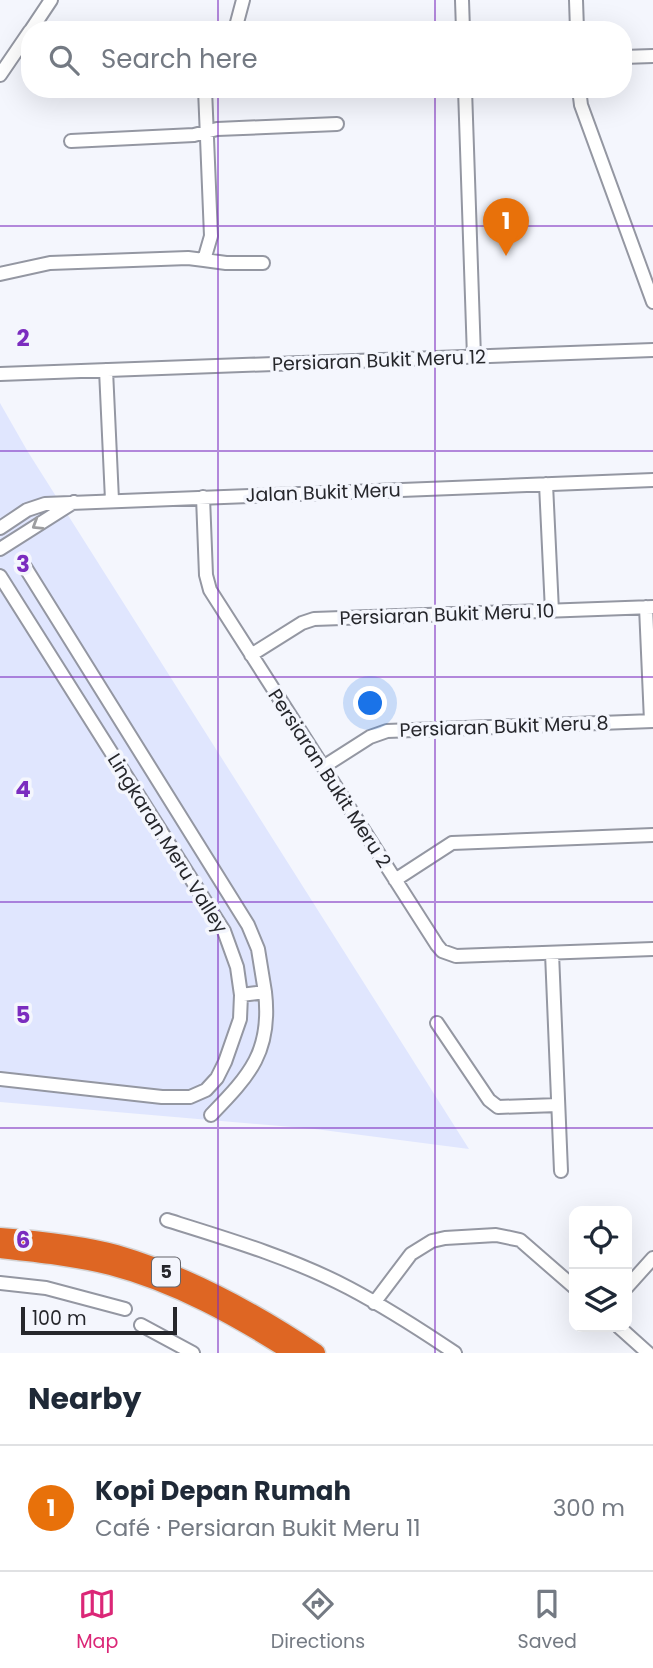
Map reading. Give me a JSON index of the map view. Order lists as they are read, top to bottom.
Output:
{
  "streets": {
    "highway": ["5"],
    "street": [
      "Persiaran Bukit Meru 12",
      "Jalan Bukit Meru",
      "Persiaran Bukit Meru 10",
      "Persiaran Bukit Meru 8",
      "Persiaran Bukit Meru 2",
      "Lingkaran Meru Valley"
    ]
  },
  "crossings": [
    ["Jalan Bukit Meru", "Persiaran Bukit Meru 2"],
    ["Persiaran Bukit Meru 10", "Persiaran Bukit Meru 2"],
    ["Persiaran Bukit Meru 8", "Persiaran Bukit Meru 2"]
  ],
  "scale_bar": "100 m",
  "page": {
    "search": "Search here",
    "pins": "1",
    "scale": "100 m",
    "heading": "Nearby",
    "list": [
      {
        "mark": "1",
        "name": "Kopi Depan Rumah",
        "note": "Café · Persiaran Bukit Meru 11",
        "value": "300 m"
      }
    ],
    "nav": ["Map", "Directions", "Saved"]
  },
  "grid": {
    "rows": [
      "2",
      "3",
      "4",
      "5",
      "6"
    ]
  }
}
